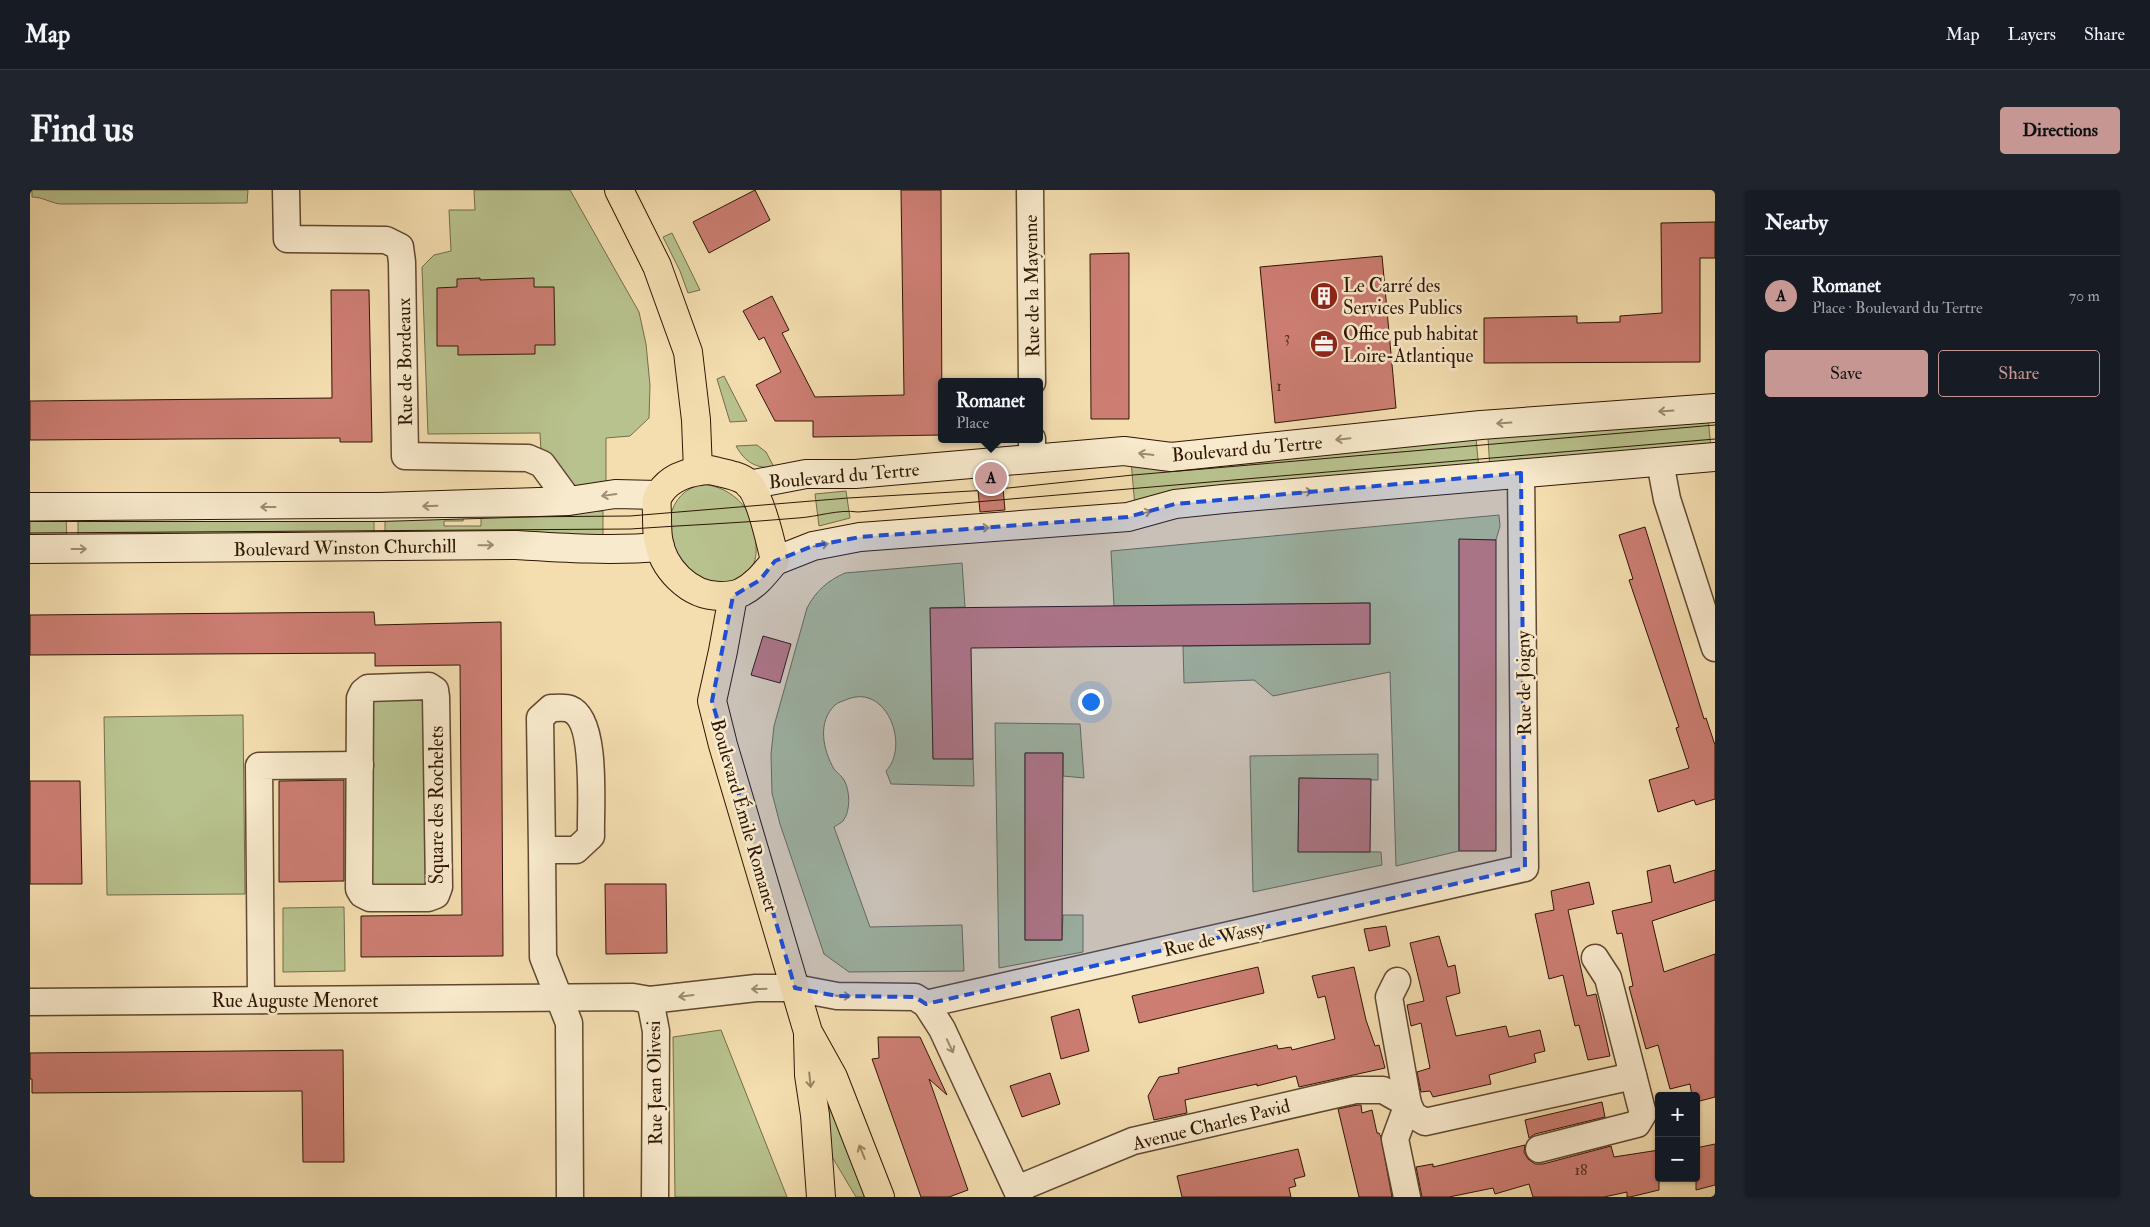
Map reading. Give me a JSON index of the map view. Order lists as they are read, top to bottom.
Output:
{
  "streets": {
    "main road": ["Boulevard du Tertre", "Boulevard Winston Churchill", "Boulevard Émile Romanet"],
    "street": [
      "Rue de la Mayenne",
      "Rue de Bordeaux",
      "Rue de Joigny",
      "Square des Rochelets",
      "Rue de Wassy",
      "Rue Auguste Menoret",
      "Rue Jean Olivesi",
      "Avenue Charles Pavid"
    ]
  },
  "crossings": [
    ["Rue de Bordeaux", "Boulevard Winston Churchill"],
    ["Boulevard du Tertre", "Boulevard Winston Churchill"],
    ["Boulevard du Tertre", "Boulevard Émile Romanet"],
    ["Boulevard Winston Churchill", "Boulevard Émile Romanet"],
    ["Rue de Joigny", "Rue de Wassy"],
    ["Rue Auguste Menoret", "Rue Jean Olivesi"]
  ],
  "places": {
    "building": ["Le Carré des Services Publics"],
    "office": ["Office pub habitat Loire-Atlantique"]
  },
  "house_numbers": ["3", "1", "18"],
  "page": {
    "header": "Map",
    "nav": ["Map", "Layers", "Share"],
    "buttons": [
      "Directions",
      ["Save", "Share"]
    ],
    "title": "Find us",
    "heading": "Nearby",
    "list": [
      {
        "mark": "A",
        "name": "Romanet",
        "note": "Place · Boulevard du Tertre",
        "value": "70 m"
      }
    ],
    "popup": ["Romanet", "Place"],
    "pins": "A",
    "map_buttons": ["+", "−"]
  }
}
